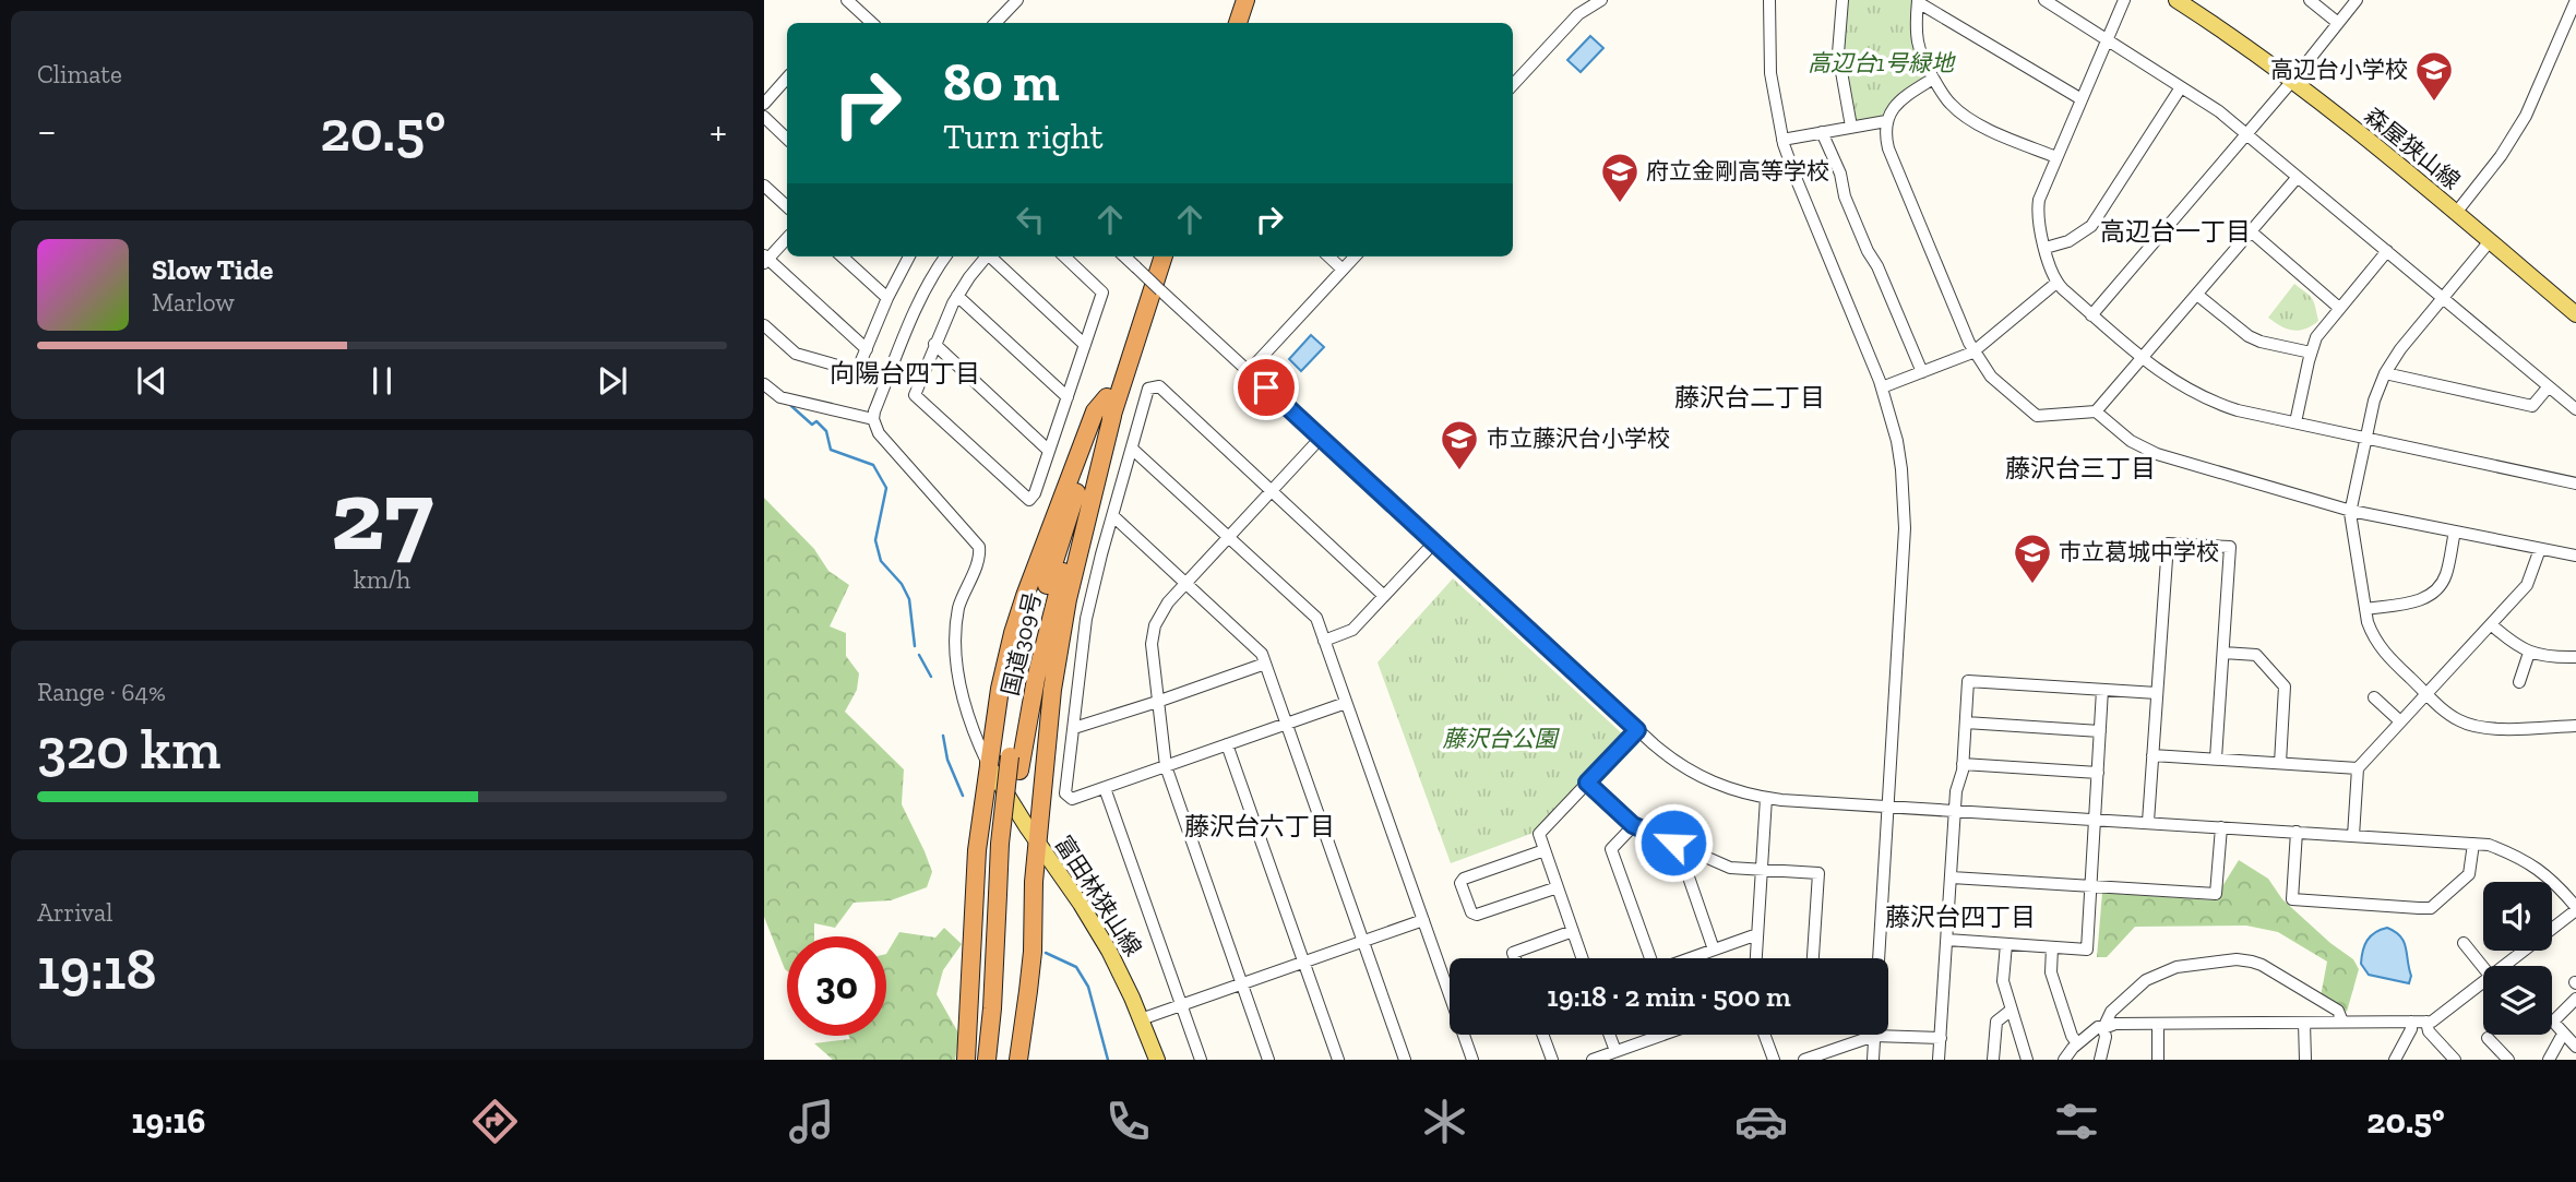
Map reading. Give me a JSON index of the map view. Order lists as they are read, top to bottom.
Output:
{
  "streets": {
    "highway": ["国道309号"],
    "main road": ["森屋狭山線", "富田林狭山線"]
  },
  "districts": [
    "高辺台一丁目",
    "向陽台四丁目",
    "藤沢台二丁目",
    "藤沢台三丁目",
    "藤沢台六丁目",
    "藤沢台四丁目"
  ],
  "parks": ["高辺台1号緑地", "藤沢台公園"],
  "places": {
    "school or university": [
      "高辺台小学校",
      "府立金剛高等学校",
      "市立藤沢台小学校",
      "市立葛城中学校"
    ]
  },
  "page": {
    "tile": [
      "Climate",
      ["27", "km/h"],
      ["Range · 64%", "320 km"],
      ["Arrival", "19:18"]
    ],
    "turn": ["80 m", "Turn right"],
    "heat": ["−", "20.5°", "+"],
    "song": ["Slow Tide", "Marlow"],
    "limit": "30",
    "trip": "19:18 · 2 min · 500 m",
    "tabs": ["19:16", "20.5°"]
  }
}
